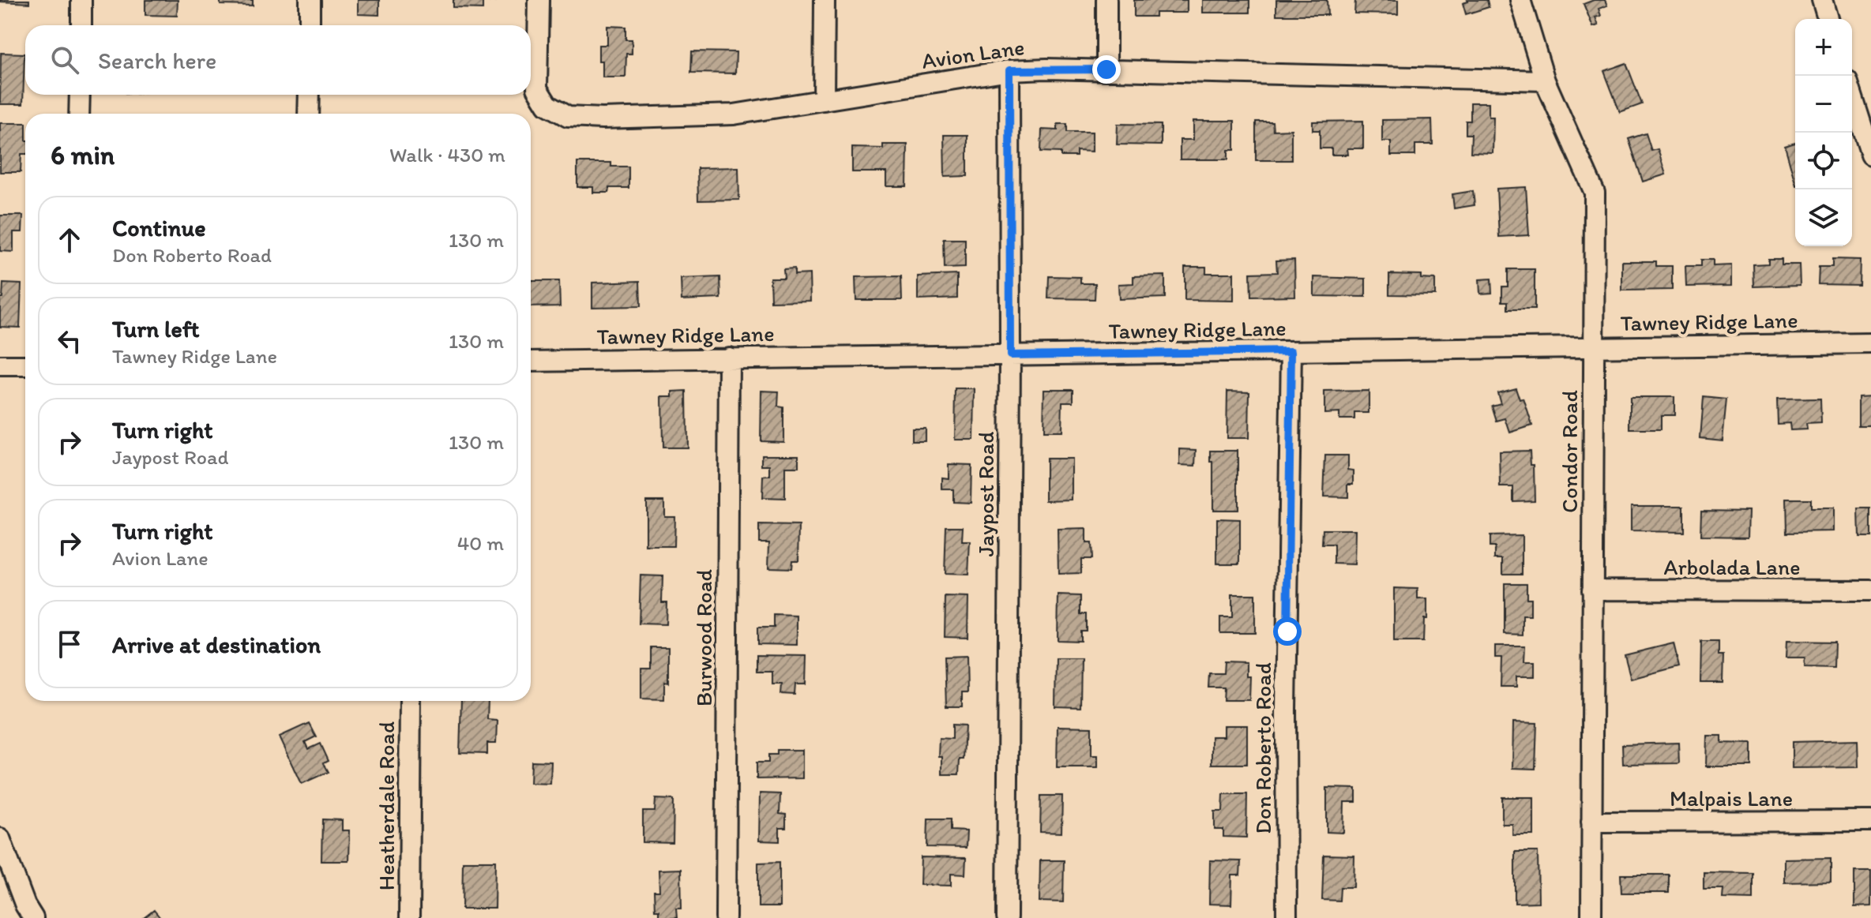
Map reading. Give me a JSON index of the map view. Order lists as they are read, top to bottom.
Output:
{
  "streets": {
    "street": [
      "Avion Lane",
      "Tawney Ridge Lane",
      "Condor Road",
      "Jaypost Road",
      "Arbolada Lane",
      "Burwood Road",
      "Don Roberto Road",
      "Malpais Lane",
      "Heatherdale Road"
    ]
  },
  "crossings": [
    ["Avion Lane", "Condor Road"],
    ["Avion Lane", "Jaypost Road"],
    ["Tawney Ridge Lane", "Condor Road"],
    ["Tawney Ridge Lane", "Jaypost Road"],
    ["Tawney Ridge Lane", "Burwood Road"],
    ["Tawney Ridge Lane", "Don Roberto Road"],
    ["Condor Road", "Arbolada Lane"],
    ["Condor Road", "Malpais Lane"]
  ],
  "page": {
    "map_buttons": ["+", "−"],
    "search": "Search here",
    "heading": ["6 min", "Walk · 430 m"],
    "list": [
      ["Continue", "Don Roberto Road", "130 m"],
      ["Turn left", "Tawney Ridge Lane", "130 m"],
      ["Turn right", "Jaypost Road", "130 m"],
      ["Turn right", "Avion Lane", "40 m"],
      "Arrive at destination"
    ]
  }
}
